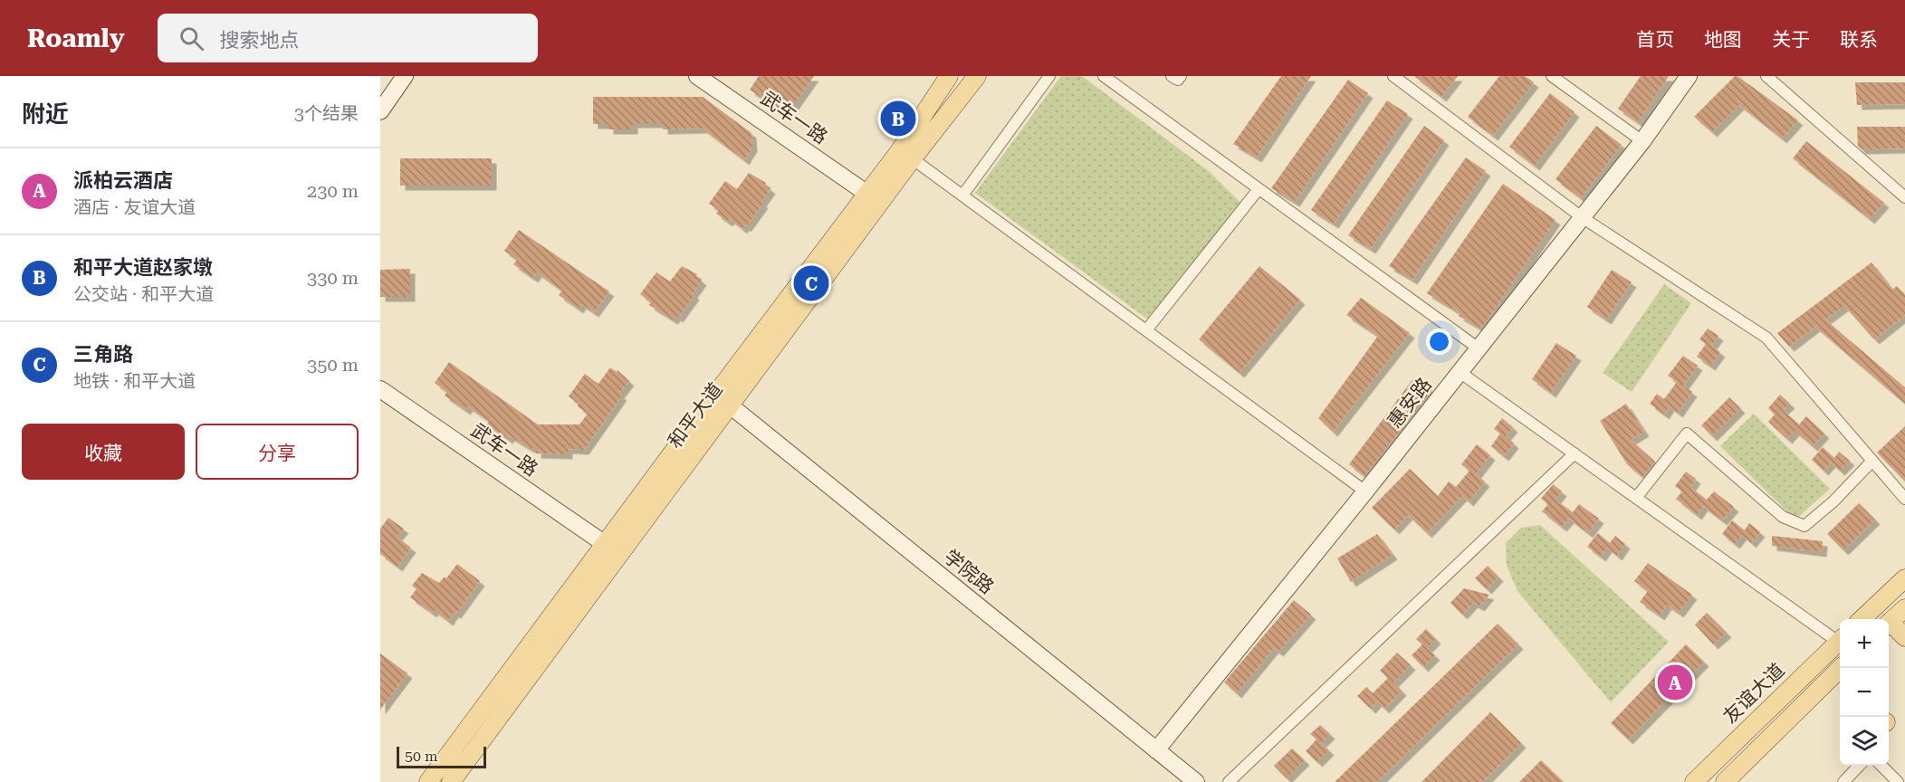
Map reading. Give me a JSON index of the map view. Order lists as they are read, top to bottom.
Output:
{
  "streets": {
    "main road": ["和平大道", "友谊大道"],
    "street": ["武车一路", "惠安路", "学院路"]
  },
  "crossings": [
    ["武车一路", "和平大道"],
    ["惠安路", "学院路"],
    ["和平大道", "学院路"]
  ],
  "scale_bar": "50 m",
  "page": {
    "header": "Roamly",
    "search": "搜索地点",
    "nav": [
      "首页",
      "地图",
      "关于",
      "联系"
    ],
    "heading": ["附近", "3个结果"],
    "pins": ["B", "C", "A"],
    "list": [
      {
        "mark": "A",
        "name": "派柏云酒店",
        "note": "酒店 · 友谊大道",
        "value": "230 m"
      },
      {
        "mark": "B",
        "name": "和平大道赵家墩",
        "note": "公交站 · 和平大道",
        "value": "330 m"
      },
      {
        "mark": "C",
        "name": "三角路",
        "note": "地铁 · 和平大道",
        "value": "350 m"
      }
    ],
    "buttons": ["收藏", "分享"],
    "map_buttons": ["+", "−"],
    "scale": "50 m"
  }
}
